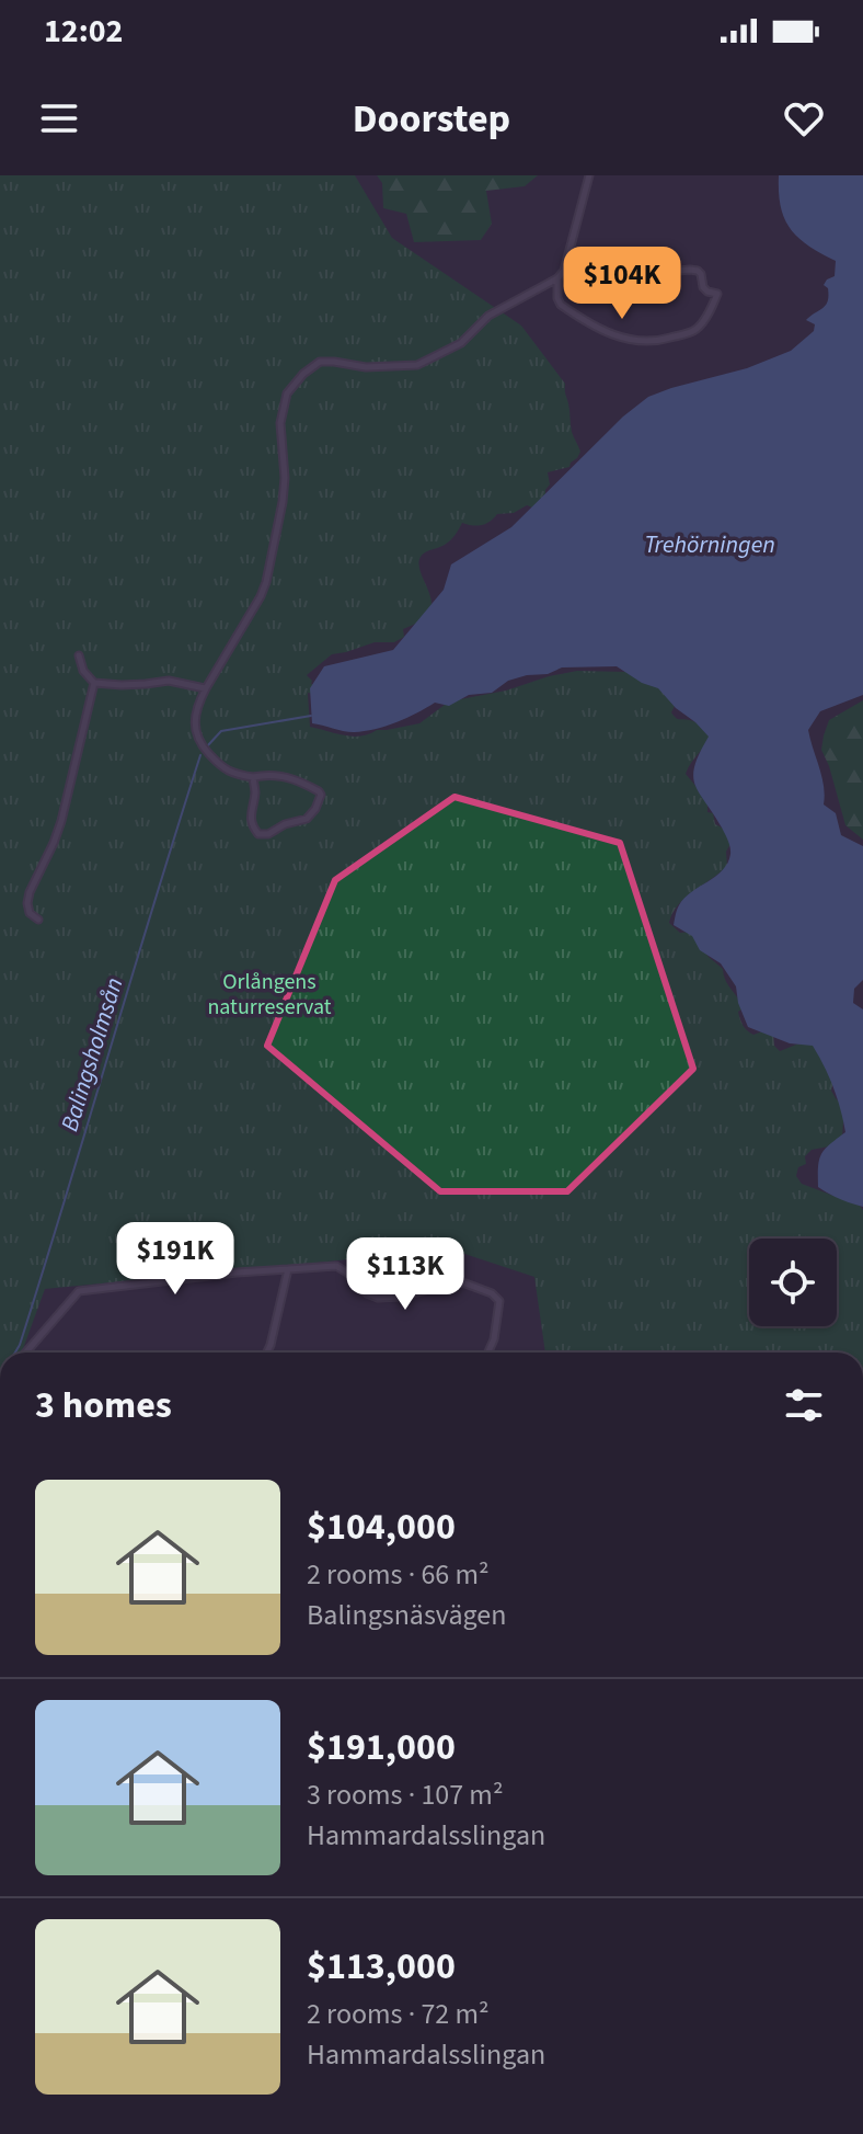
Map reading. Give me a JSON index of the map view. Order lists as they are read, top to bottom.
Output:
{
  "water": ["Trehörningen", "Balingsholmsån"],
  "parks": ["Orlångens naturreservat"],
  "page": {
    "status": "12:02",
    "header": "Doorstep",
    "price": ["$104K", "$191K", "$113K"],
    "heading": "3 homes",
    "list": [
      {
        "name": "$104,000",
        "note": "2 rooms · 66 m² · Balingsnäsvägen"
      },
      {
        "name": "$191,000",
        "note": "3 rooms · 107 m² · Hammardalsslingan"
      },
      {
        "name": "$113,000",
        "note": "2 rooms · 72 m² · Hammardalsslingan"
      }
    ]
  }
}
